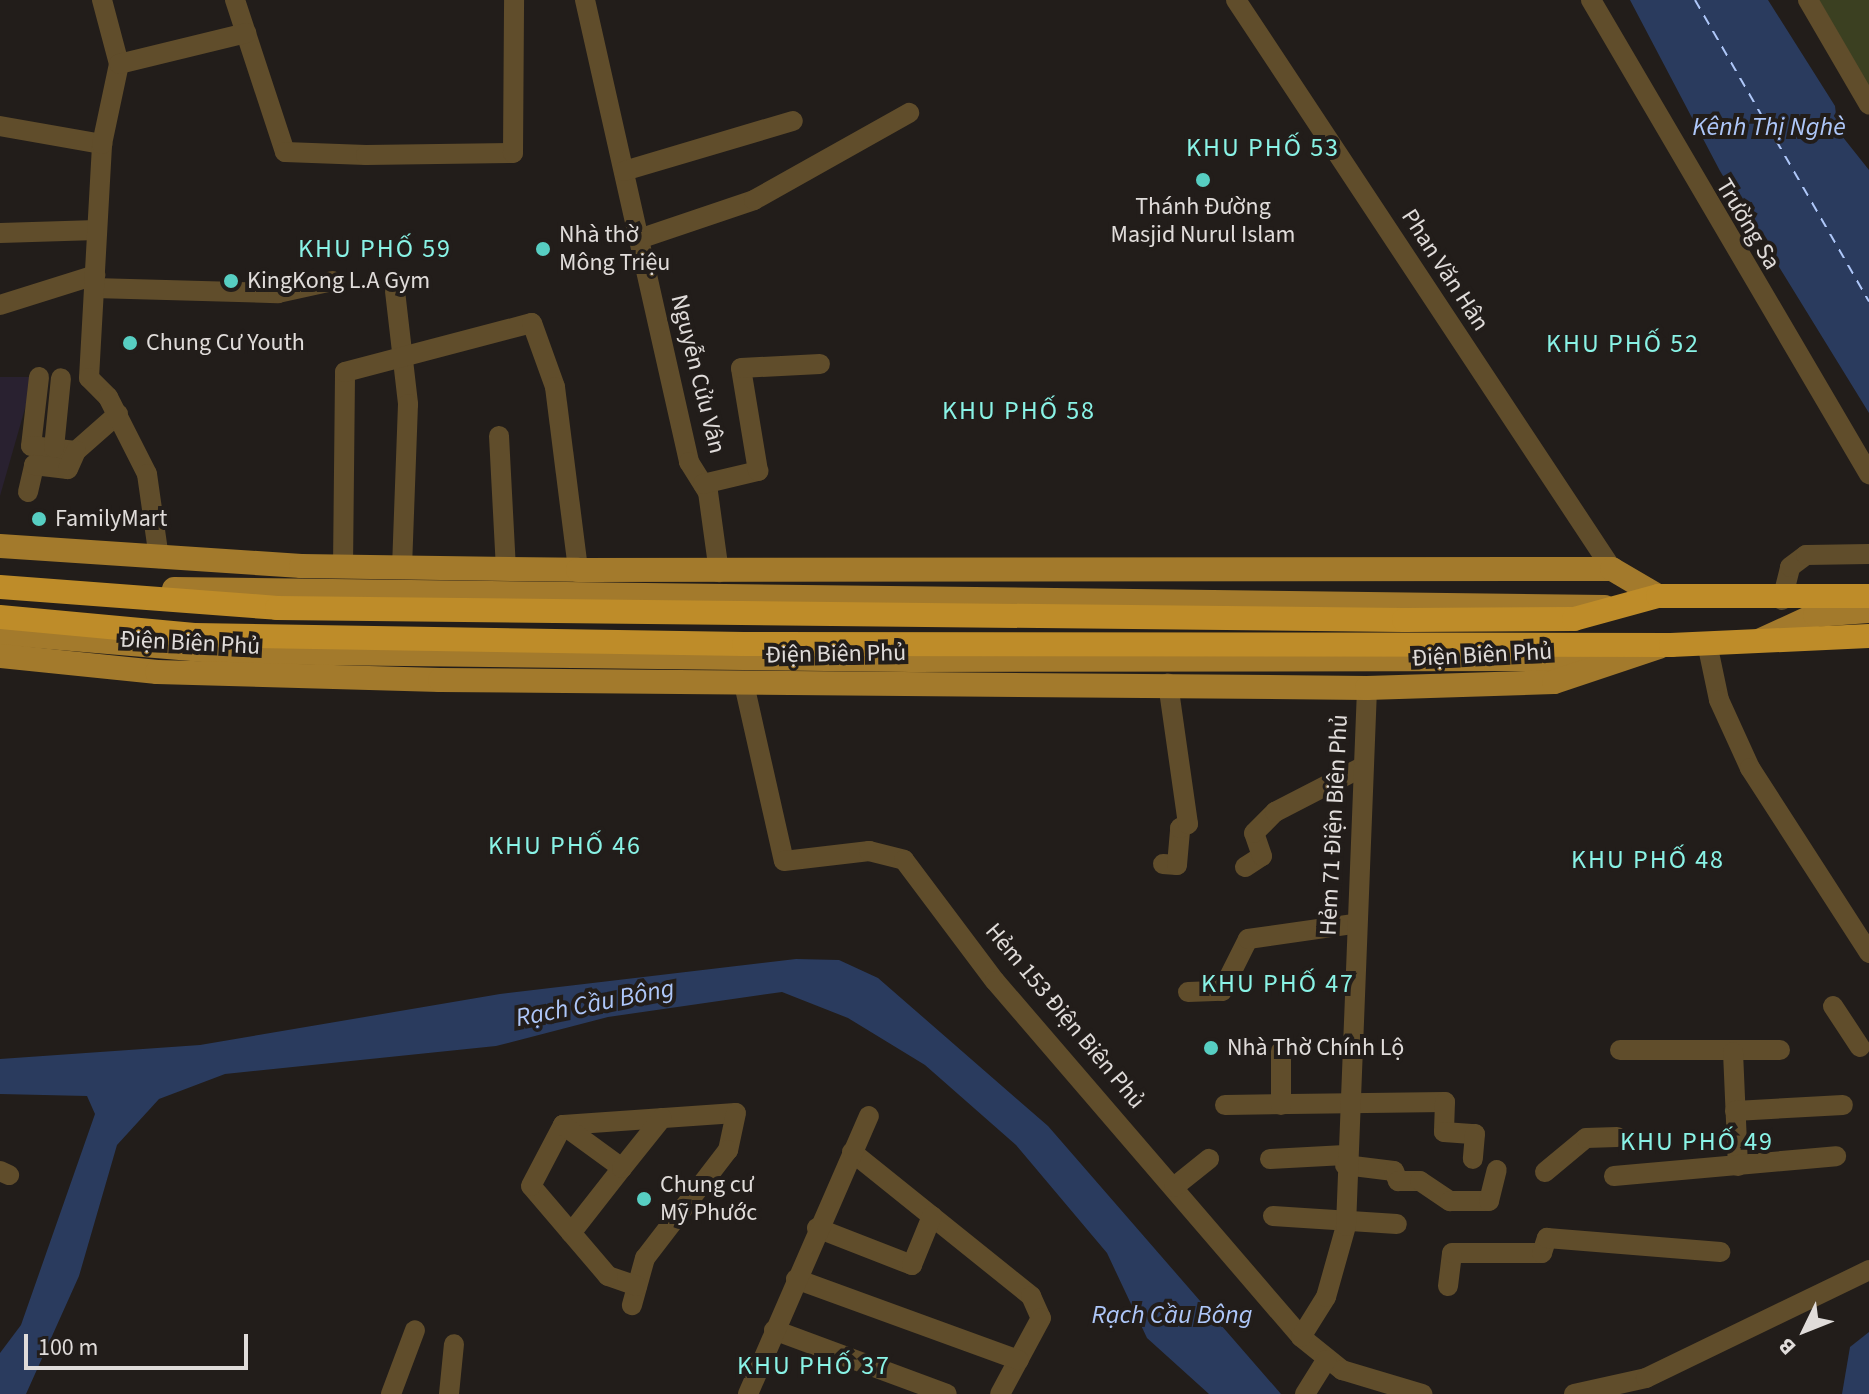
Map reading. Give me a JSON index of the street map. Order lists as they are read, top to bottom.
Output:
{
  "streets": {
    "highway": ["Điện Biên Phủ"],
    "street": [
      "Trường Sa",
      "Phan Văn Hân",
      "Nguyễn Cửu Vân",
      "Hẻm 71 Điện Biên Phủ",
      "Hẻm 153 Điện Biên Phủ"
    ]
  },
  "crossings": [
    ["Phan Văn Hân", "Điện Biên Phủ"],
    ["Nguyễn Cửu Vân", "Điện Biên Phủ"],
    ["Điện Biên Phủ", "Hẻm 71 Điện Biên Phủ"],
    ["Điện Biên Phủ", "Hẻm 153 Điện Biên Phủ"],
    ["Hẻm 71 Điện Biên Phủ", "Hẻm 153 Điện Biên Phủ"]
  ],
  "districts": [
    "KHU PHỐ 53",
    "KHU PHỐ 59",
    "KHU PHỐ 52",
    "KHU PHỐ 58",
    "KHU PHỐ 46",
    "KHU PHỐ 48",
    "KHU PHỐ 47",
    "KHU PHỐ 49",
    "KHU PHỐ 37"
  ],
  "water": ["Kênh Thị Nghè", "Rạch Cầu Bông"],
  "places": [
    "Thánh Đường Masjid Nurul Islam",
    "Nhà thờ Mông Triệu",
    "KingKong L.A Gym",
    "Chung Cư Youth",
    "FamilyMart",
    "Nhà Thờ Chính Lộ",
    "Chung cư Mỹ Phước"
  ],
  "scale_bar": "100 m",
  "north": "bottom left"
}
